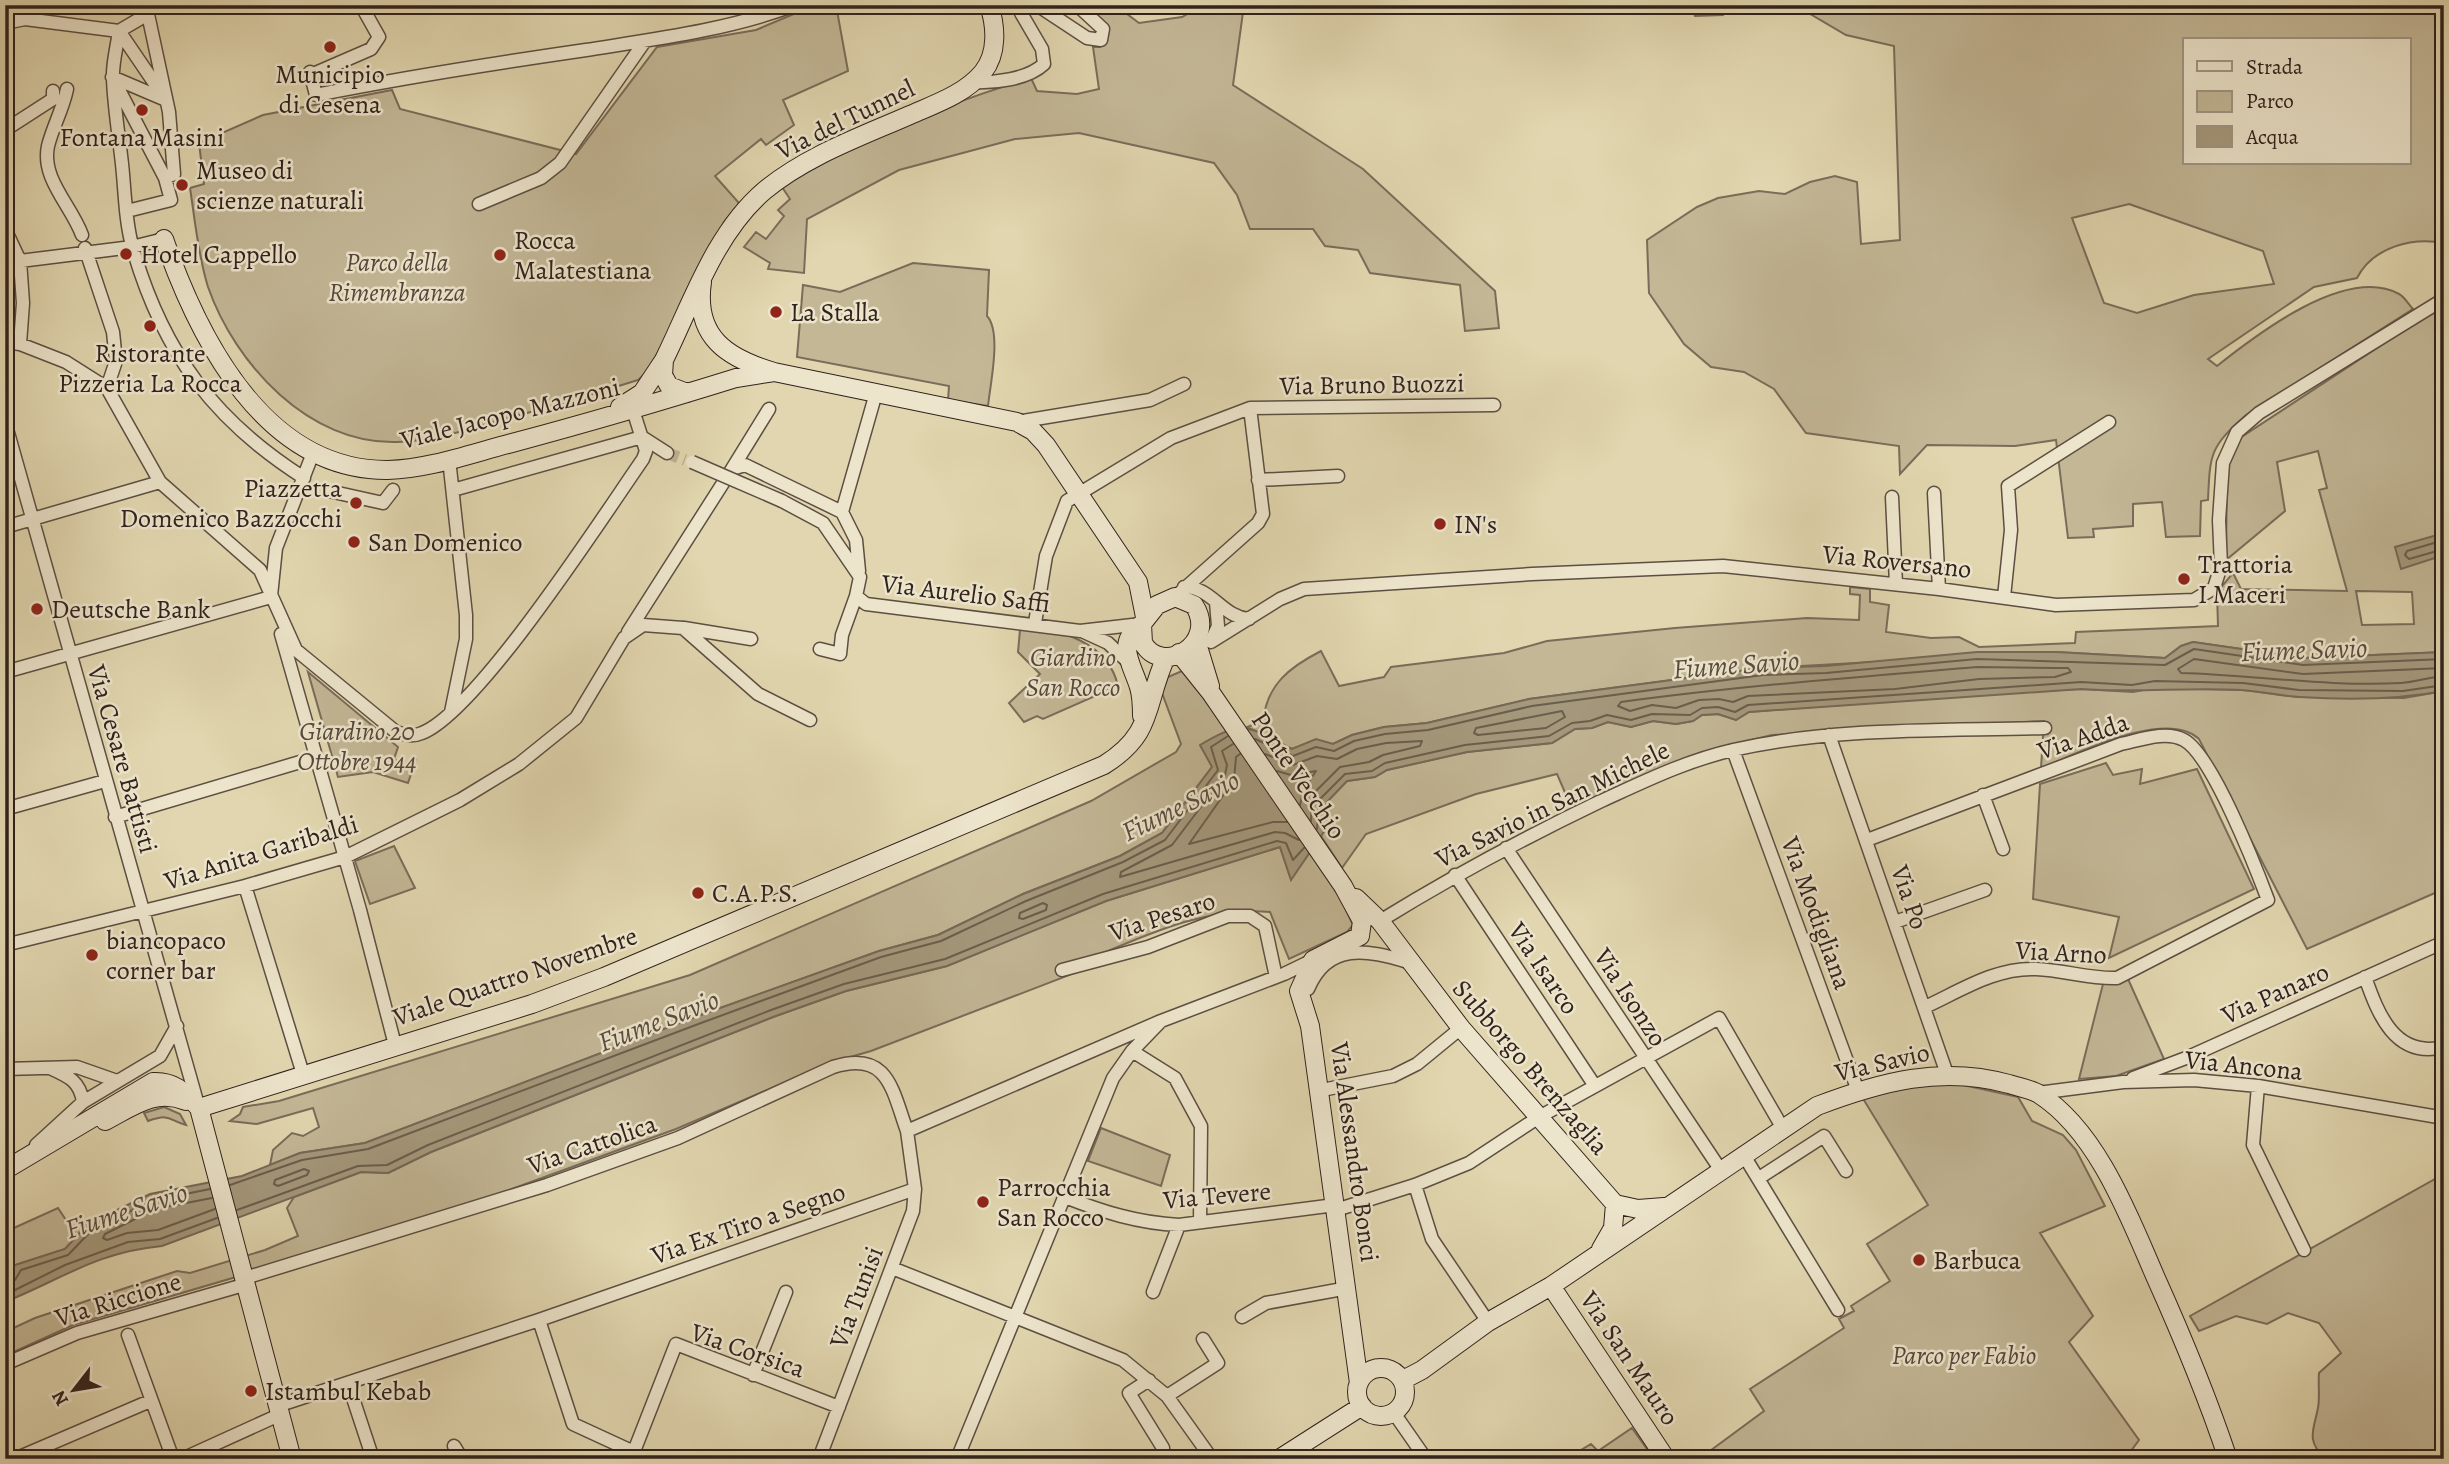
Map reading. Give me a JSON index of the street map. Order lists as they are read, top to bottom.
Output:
{
  "streets": {
    "street": [
      "Via del Tunnel",
      "Via Bruno Buozzi",
      "Viale Jacopo Mazzoni",
      "Via Roversano",
      "Via Aurelio Saffi",
      "Via Adda",
      "Via Cesare Battisti",
      "Ponte Vecchio",
      "Via Savio in San Michele",
      "Via Anita Garibaldi",
      "Via Po",
      "Via Modigliana",
      "Via Pesaro",
      "Via Arno",
      "Via Isarco",
      "Viale Quattro Novembre",
      "Via Panaro",
      "Via Isonzo",
      "Via Savio",
      "Via Ancona",
      "Subborgo Brenzaglia",
      "Via Cattolica",
      "Via Alessandro Bonci",
      "Via Tevere",
      "Via Ex Tiro a Segno",
      "Via Tunisi",
      "Via Riccione",
      "Via Corsica",
      "Via San Mauro"
    ]
  },
  "crossings": [
    ["Via del Tunnel", "Viale Jacopo Mazzoni"],
    ["Via Roversano", "Via Aurelio Saffi"],
    ["Via Roversano", "Ponte Vecchio"],
    ["Via Roversano", "Viale Quattro Novembre"],
    ["Via Aurelio Saffi", "Ponte Vecchio"],
    ["Via Aurelio Saffi", "Viale Quattro Novembre"],
    ["Via Adda", "Via Po"],
    ["Via Adda", "Via Arno"],
    ["Via Cesare Battisti", "Via Anita Garibaldi"],
    ["Via Cesare Battisti", "Viale Quattro Novembre"],
    ["Ponte Vecchio", "Viale Quattro Novembre"],
    ["Via Savio in San Michele", "Via Po"],
    ["Via Savio in San Michele", "Via Modigliana"],
    ["Via Savio in San Michele", "Via Isarco"],
    ["Via Savio in San Michele", "Via Isonzo"],
    ["Via Po", "Via Arno"],
    ["Via Po", "Via Savio"],
    ["Via Modigliana", "Via Savio"],
    ["Via Isarco", "Via Tevere"],
    ["Via Panaro", "Via Ancona"],
    ["Via Isonzo", "Via Savio"],
    ["Via Isonzo", "Via Tevere"],
    ["Via Savio", "Via Ancona"],
    ["Via Savio", "Via Alessandro Bonci"],
    ["Via Savio", "Via Tevere"],
    ["Via Savio", "Via San Mauro"],
    ["Subborgo Brenzaglia", "Via Tevere"],
    ["Via Cattolica", "Via Riccione"],
    ["Via Alessandro Bonci", "Via Tevere"],
    ["Via Ex Tiro a Segno", "Via Tunisi"],
    ["Via Tunisi", "Via Corsica"]
  ],
  "water": ["Fiume Savio"],
  "parks": [
    "Parco della Rimembranza",
    "Giardino San Rocco",
    "Giardino 20 Ottobre 1944",
    "Parco per Fabio"
  ],
  "places": [
    "Municipio di Cesena",
    "Fontana Masini",
    "Museo di scienze naturali",
    "Hotel Cappello",
    "Rocca Malatestiana",
    "La Stalla",
    "Ristorante Pizzeria La Rocca",
    "Piazzetta Domenico Bazzocchi",
    "IN's",
    "San Domenico",
    "Trattoria I Maceri",
    "Deutsche Bank",
    "C.A.P.S.",
    "biancopaco corner bar",
    "Parrocchia San Rocco",
    "Barbuca",
    "Istambul Kebab"
  ],
  "legend": ["Strada", "Parco", "Acqua"],
  "north": "bottom left"
}
